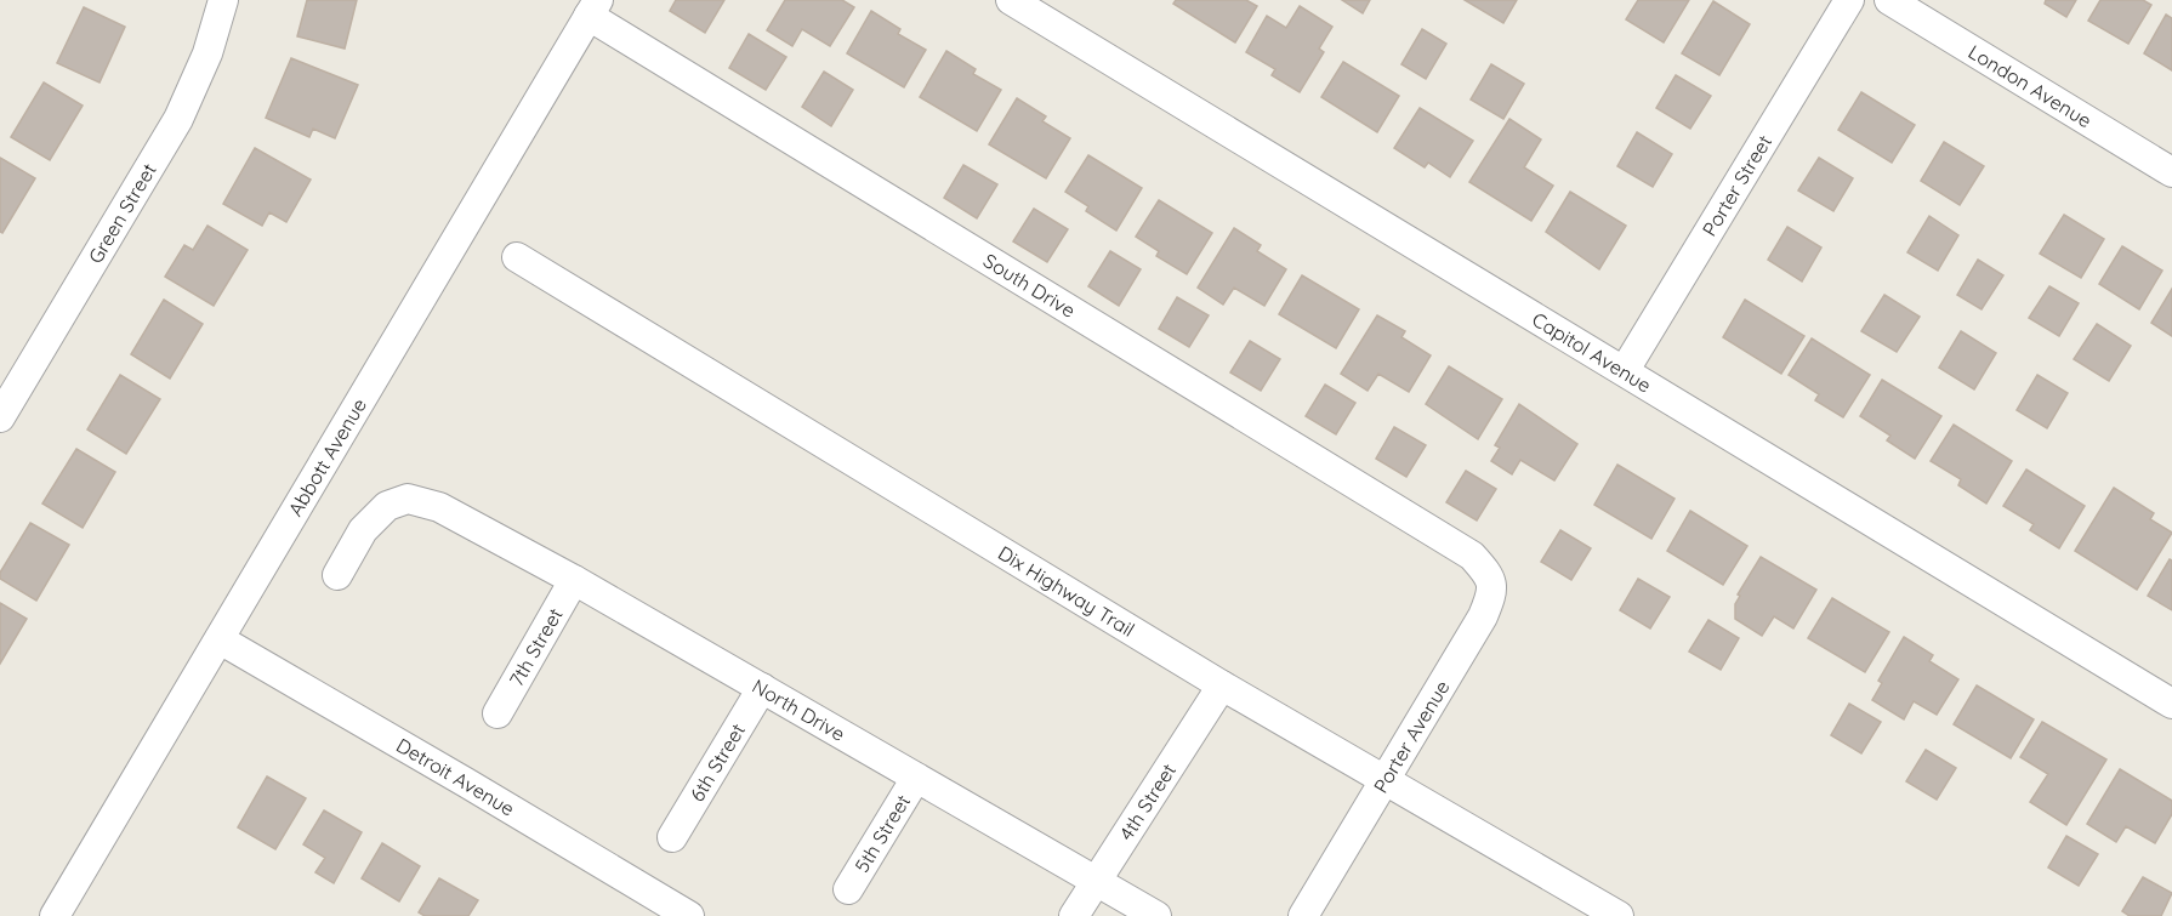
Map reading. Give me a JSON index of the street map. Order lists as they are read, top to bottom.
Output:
{
  "streets": {
    "street": [
      "London Avenue",
      "Porter Street",
      "Green Street",
      "South Drive",
      "Capitol Avenue",
      "Abbott Avenue",
      "Dix Highway Trail",
      "7th Street",
      "North Drive",
      "Porter Avenue",
      "6th Street",
      "Detroit Avenue",
      "4th Street",
      "5th Street"
    ]
  },
  "crossings": [
    ["Porter Street", "Capitol Avenue"],
    ["South Drive", "Abbott Avenue"],
    ["South Drive", "Porter Avenue"],
    ["Abbott Avenue", "Detroit Avenue"],
    ["Dix Highway Trail", "Porter Avenue"],
    ["Dix Highway Trail", "4th Street"],
    ["7th Street", "North Drive"],
    ["North Drive", "6th Street"],
    ["North Drive", "4th Street"],
    ["North Drive", "5th Street"]
  ]
}
